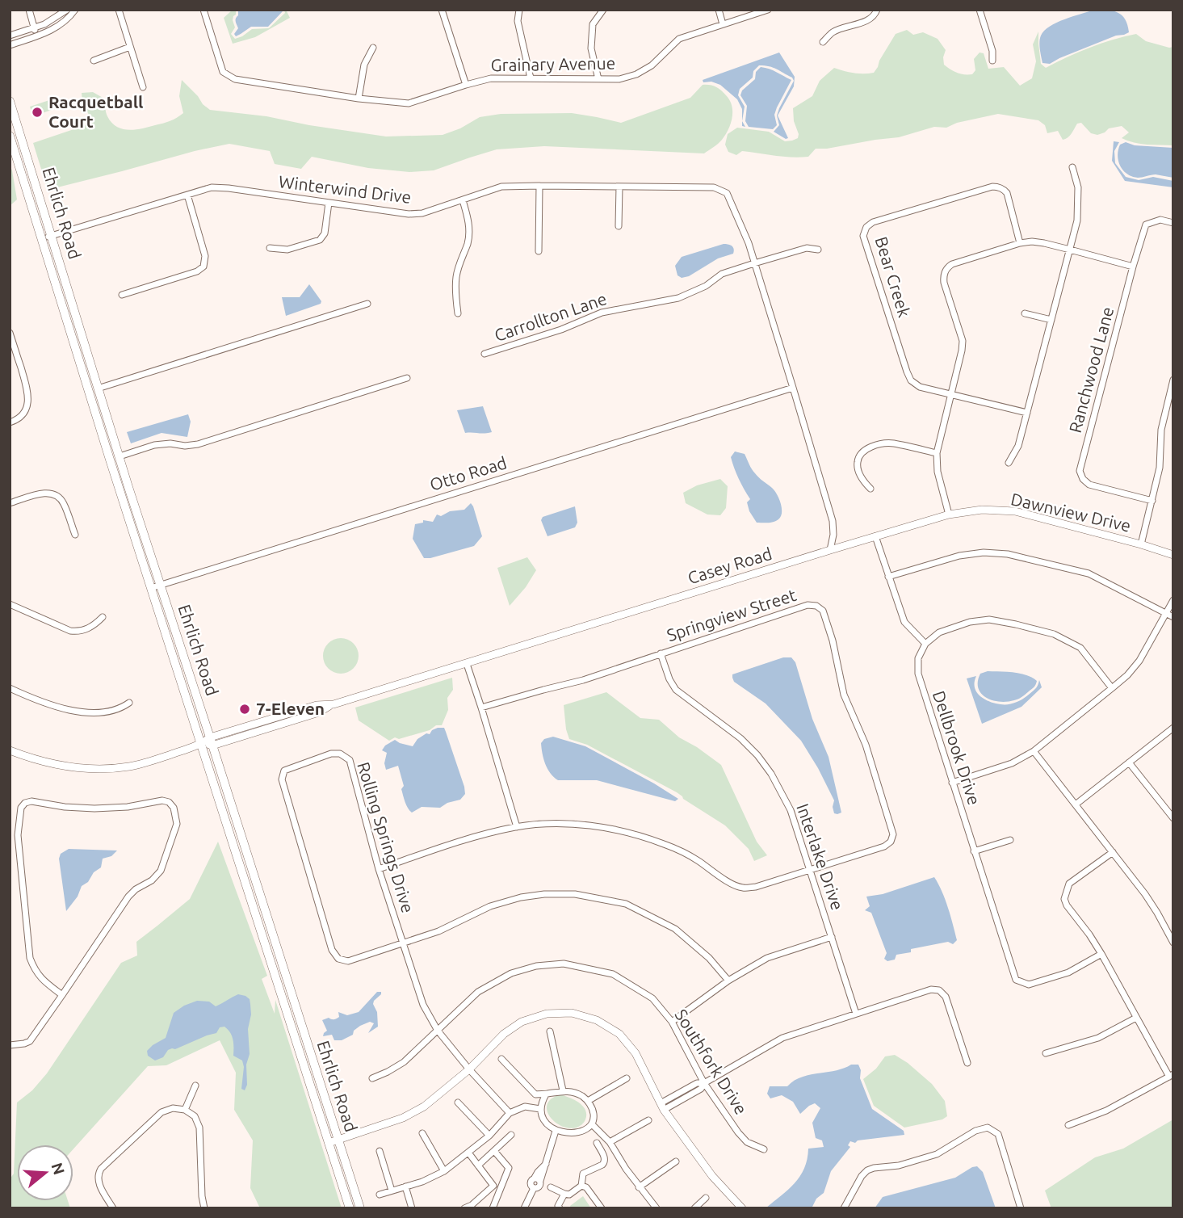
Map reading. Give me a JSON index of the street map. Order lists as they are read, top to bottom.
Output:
{
  "streets": {
    "main road": ["Ehrlich Road"],
    "street": [
      "Grainary Avenue",
      "Winterwind Drive",
      "Bear Creek",
      "Carrollton Lane",
      "Ranchwood Lane",
      "Otto Road",
      "Dawnview Drive",
      "Casey Road",
      "Springview Street",
      "Dellbrook Drive",
      "Rolling Springs Drive",
      "Interlake Drive",
      "Southfork Drive"
    ]
  },
  "crossings": [
    ["Winterwind Drive", "Ehrlich Road"],
    ["Winterwind Drive", "Carrollton Lane"],
    ["Ehrlich Road", "Otto Road"],
    ["Ehrlich Road", "Casey Road"],
    ["Dawnview Drive", "Casey Road"],
    ["Springview Street", "Interlake Drive"],
    ["Rolling Springs Drive", "Southfork Drive"]
  ],
  "places": ["Racquetball Court", "7-Eleven"],
  "north": "right"
}
